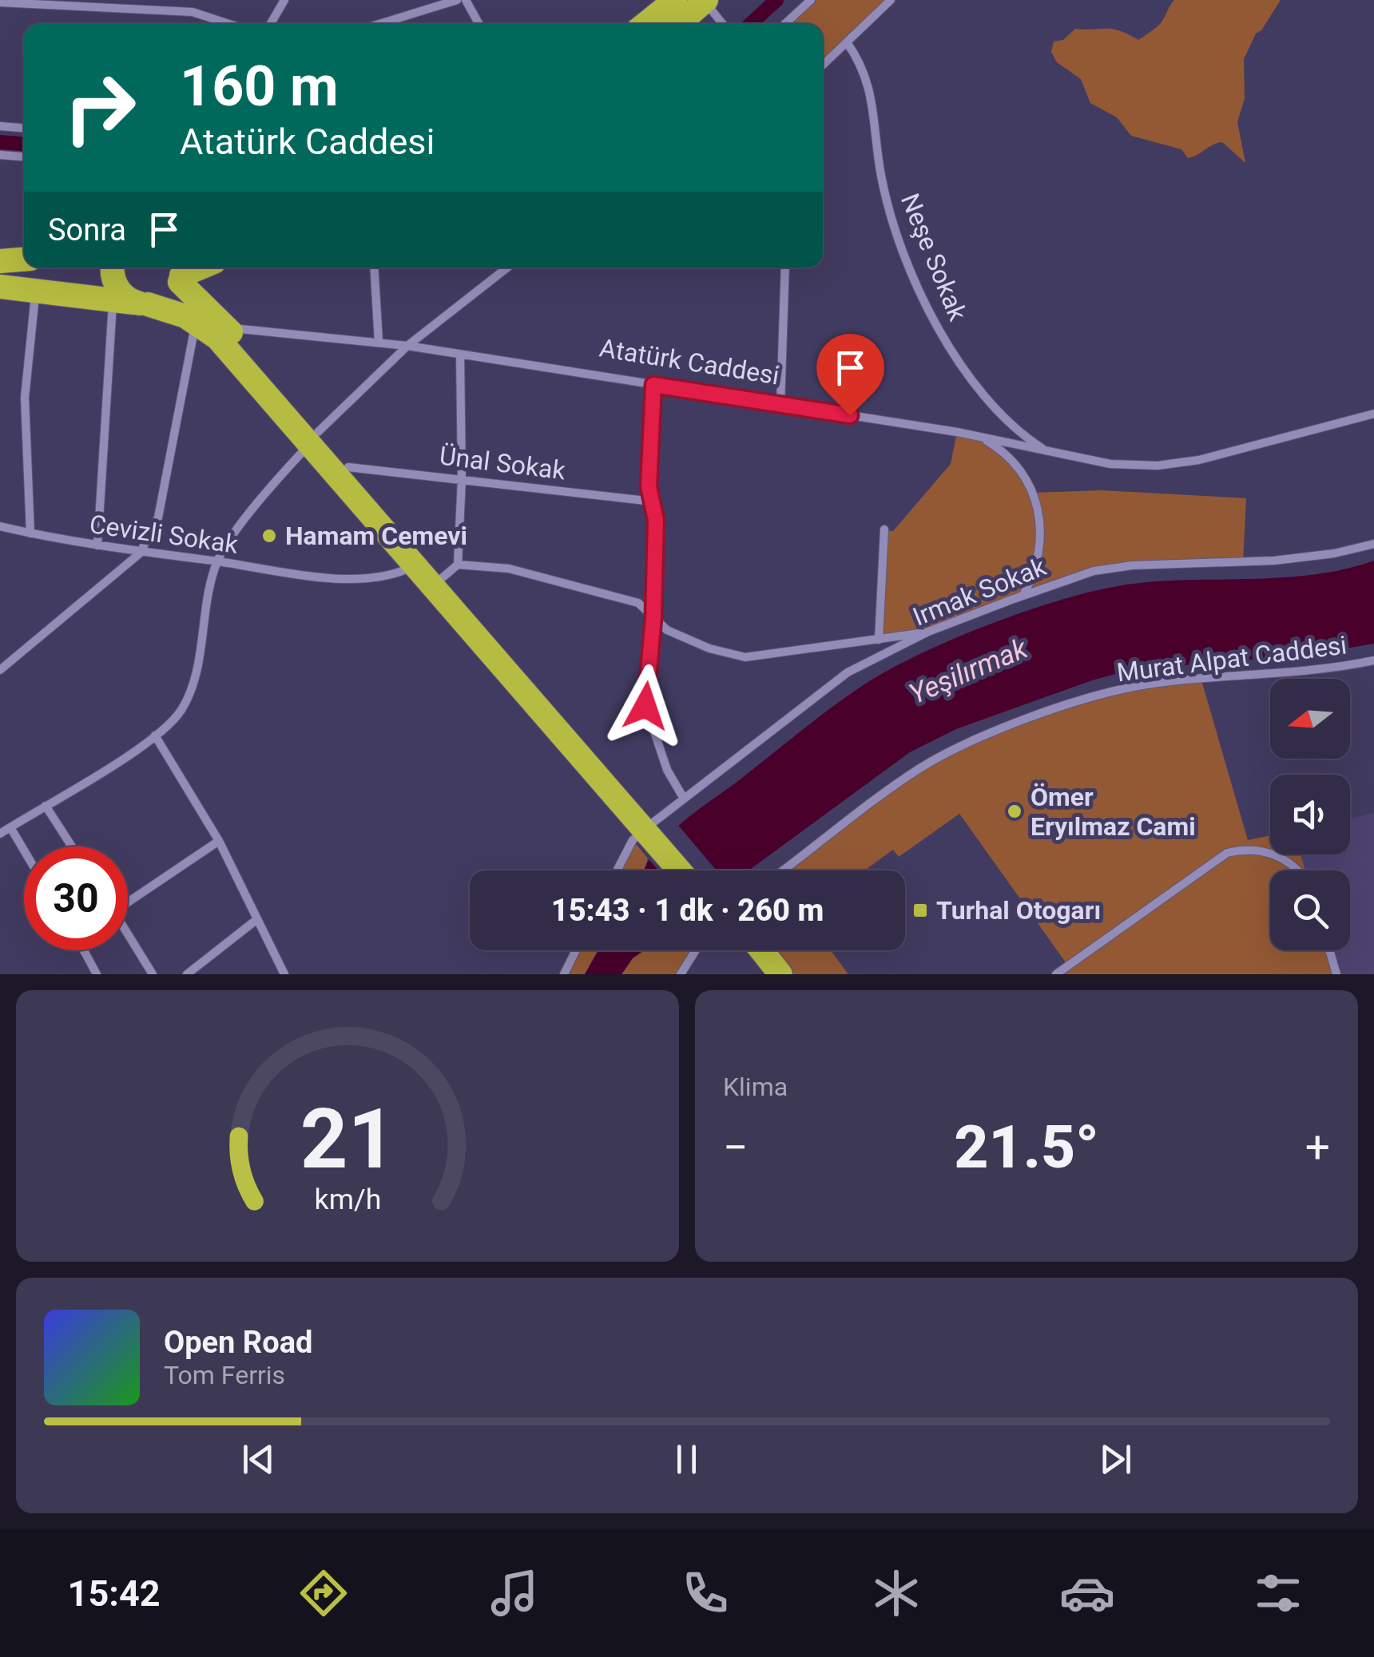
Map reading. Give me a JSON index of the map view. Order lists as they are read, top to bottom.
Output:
{
  "streets": {
    "street": [
      "Neşe Sokak",
      "Atatürk Caddesi",
      "Ünal Sokak",
      "Cevizli Sokak",
      "Irmak Sokak",
      "Murat Alpat Caddesi"
    ]
  },
  "crossings": [
    ["Neşe Sokak", "Atatürk Caddesi"]
  ],
  "water": ["Yeşilırmak"],
  "places": {
    "other": ["Hamam Cemevi", "Ömer Eryılmaz Cami"],
    "transit": ["Turhal Otogarı"]
  },
  "north": "left",
  "page": {
    "turn": ["160 m", "Atatürk Caddesi"],
    "then": "Sonra",
    "limit": "30",
    "trip": "15:43 · 1 dk · 260 m",
    "tile": "Klima",
    "heat": ["−", "21.5°", "+"],
    "song": ["Open Road", "Tom Ferris"],
    "tabs": "15:42",
    "gauge": ["21", "km/h"]
  }
}
